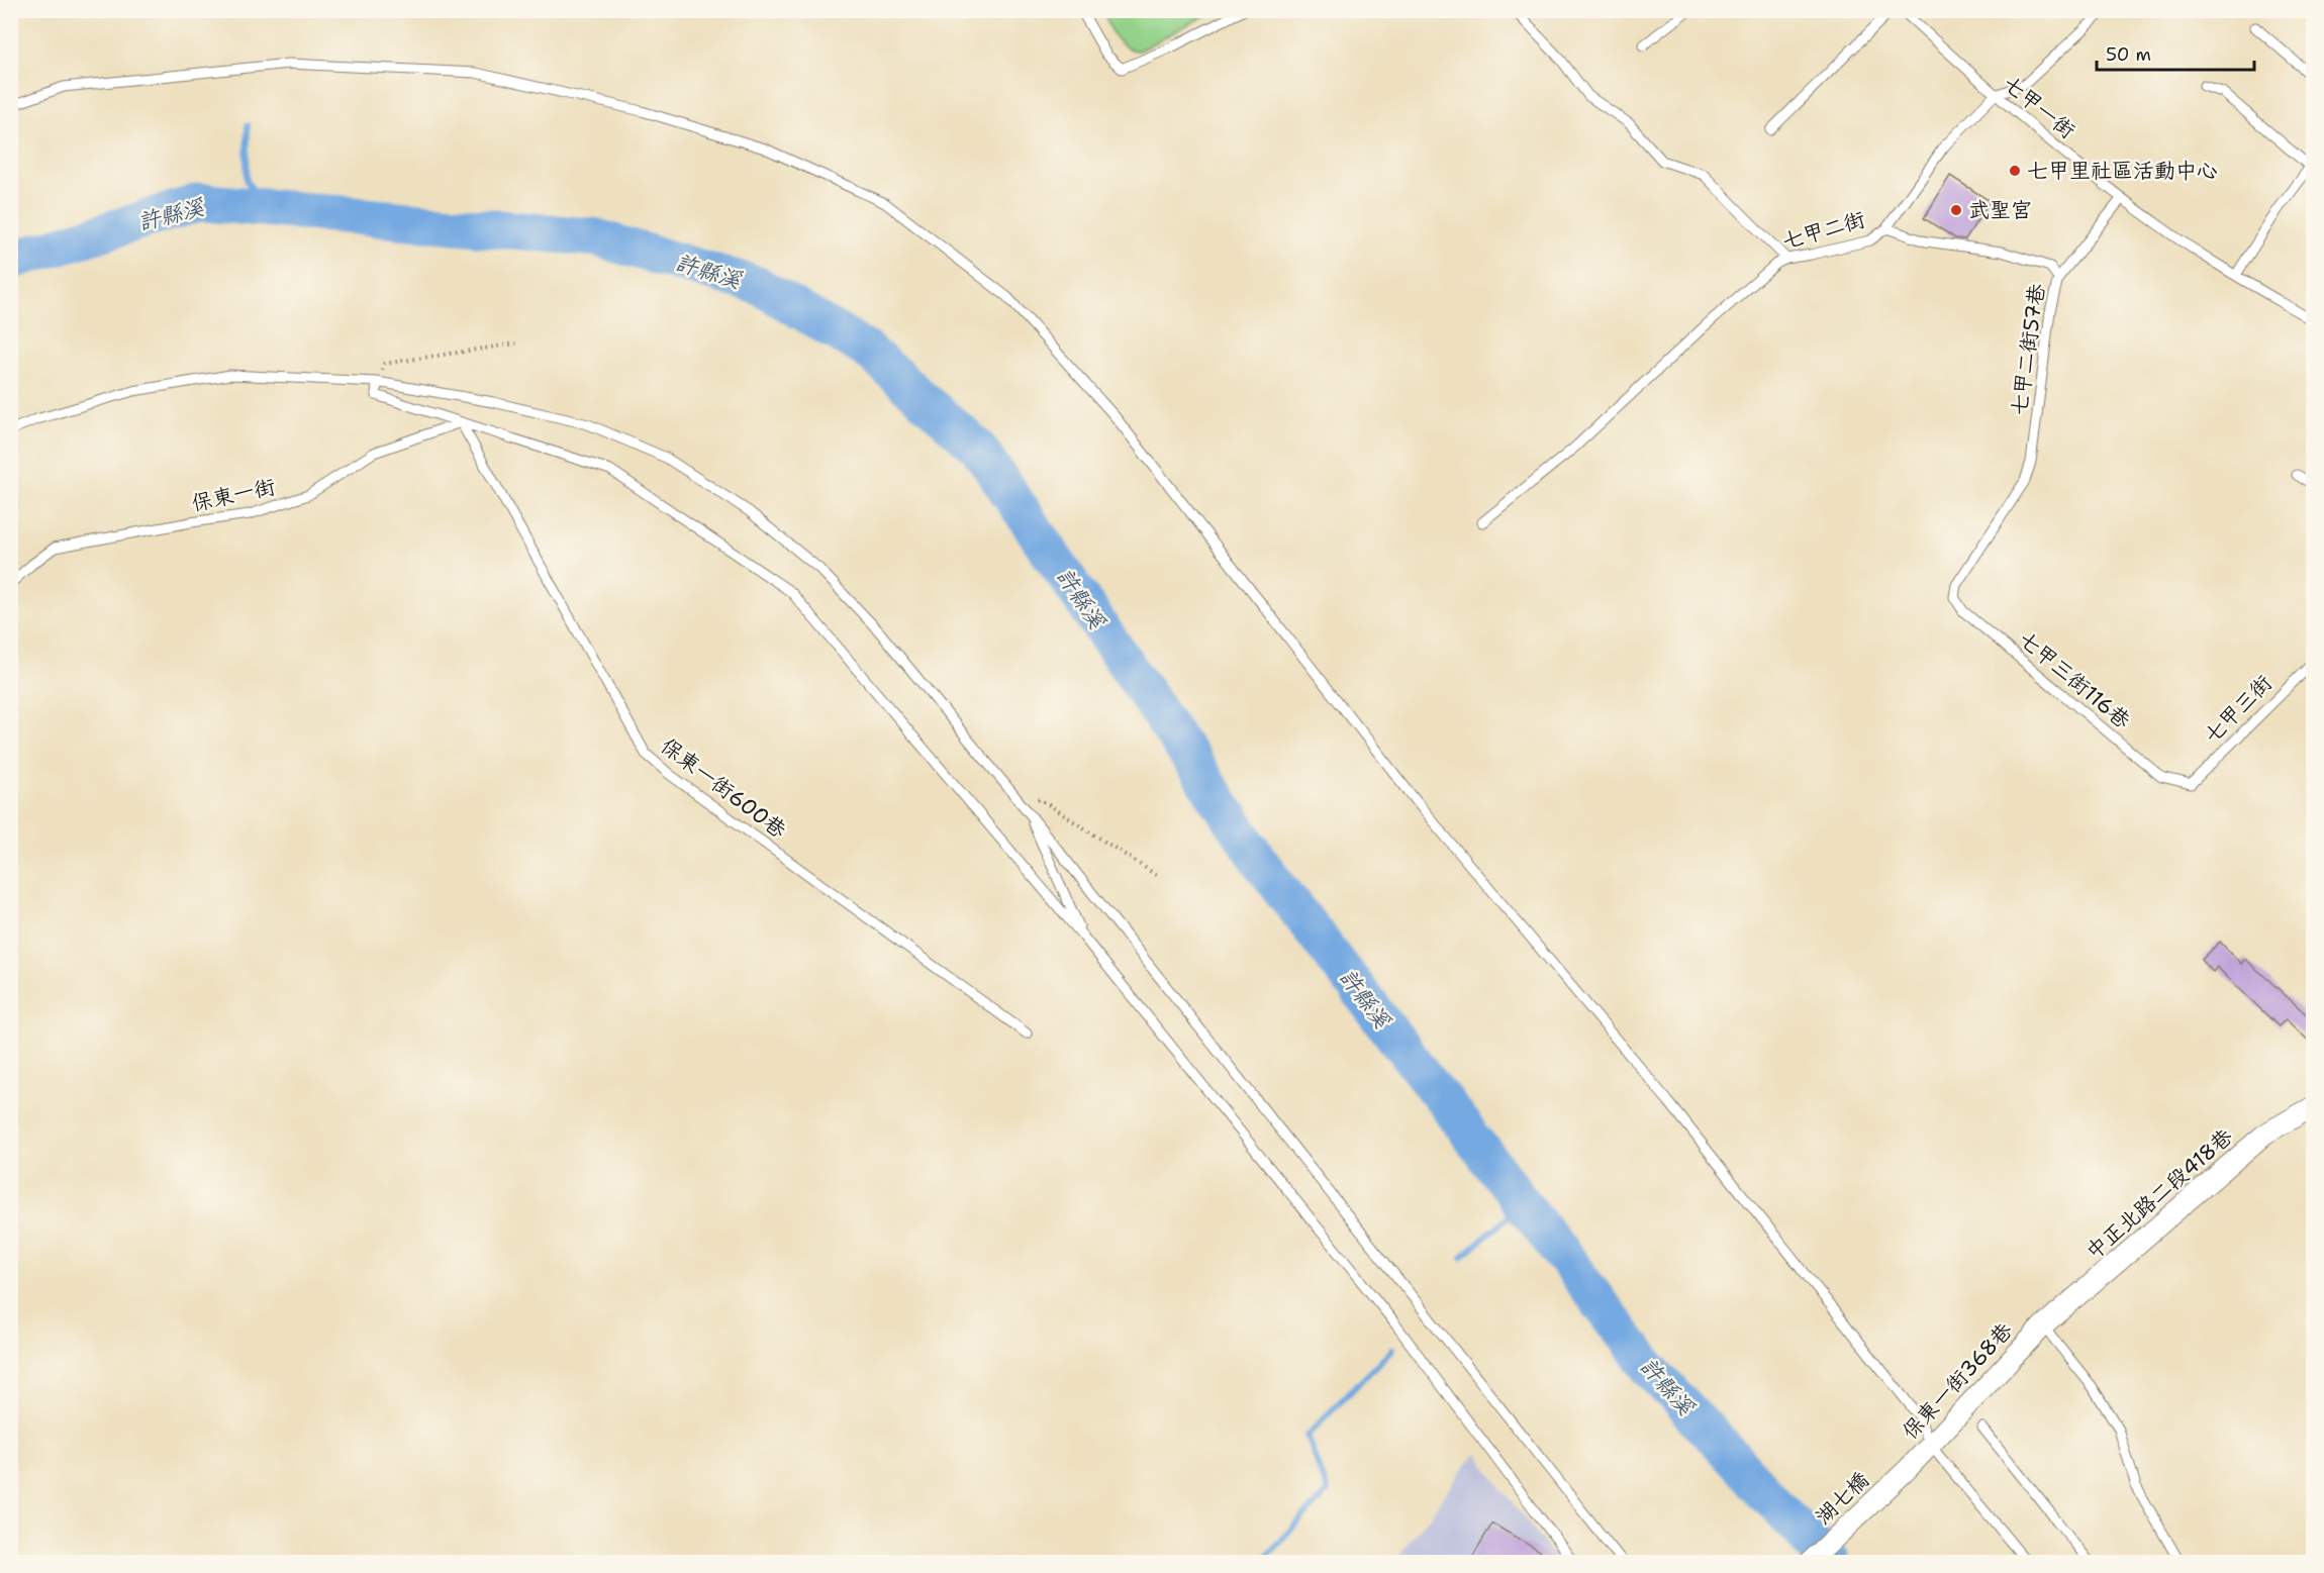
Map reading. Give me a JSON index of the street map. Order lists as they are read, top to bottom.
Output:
{
  "streets": {
    "street": ["中正北路二段418巷", "保東一街368巷", "湖七橋"],
    "lane": [
      "七甲一街",
      "七甲二街",
      "七甲二街57巷",
      "保東一街",
      "七甲三街116巷",
      "七甲三街",
      "保東一街600巷"
    ]
  },
  "crossings": [
    ["七甲一街", "七甲二街"],
    ["七甲二街", "七甲二街57巷"],
    ["七甲二街57巷", "七甲三街116巷"],
    ["保東一街", "保東一街600巷"],
    ["七甲三街116巷", "七甲三街"],
    ["中正北路二段418巷", "保東一街368巷"],
    ["保東一街368巷", "湖七橋"]
  ],
  "water": ["許縣溪"],
  "places": ["七甲里社區活動中心", "武聖宮"],
  "scale_bar": "50 m"
}
